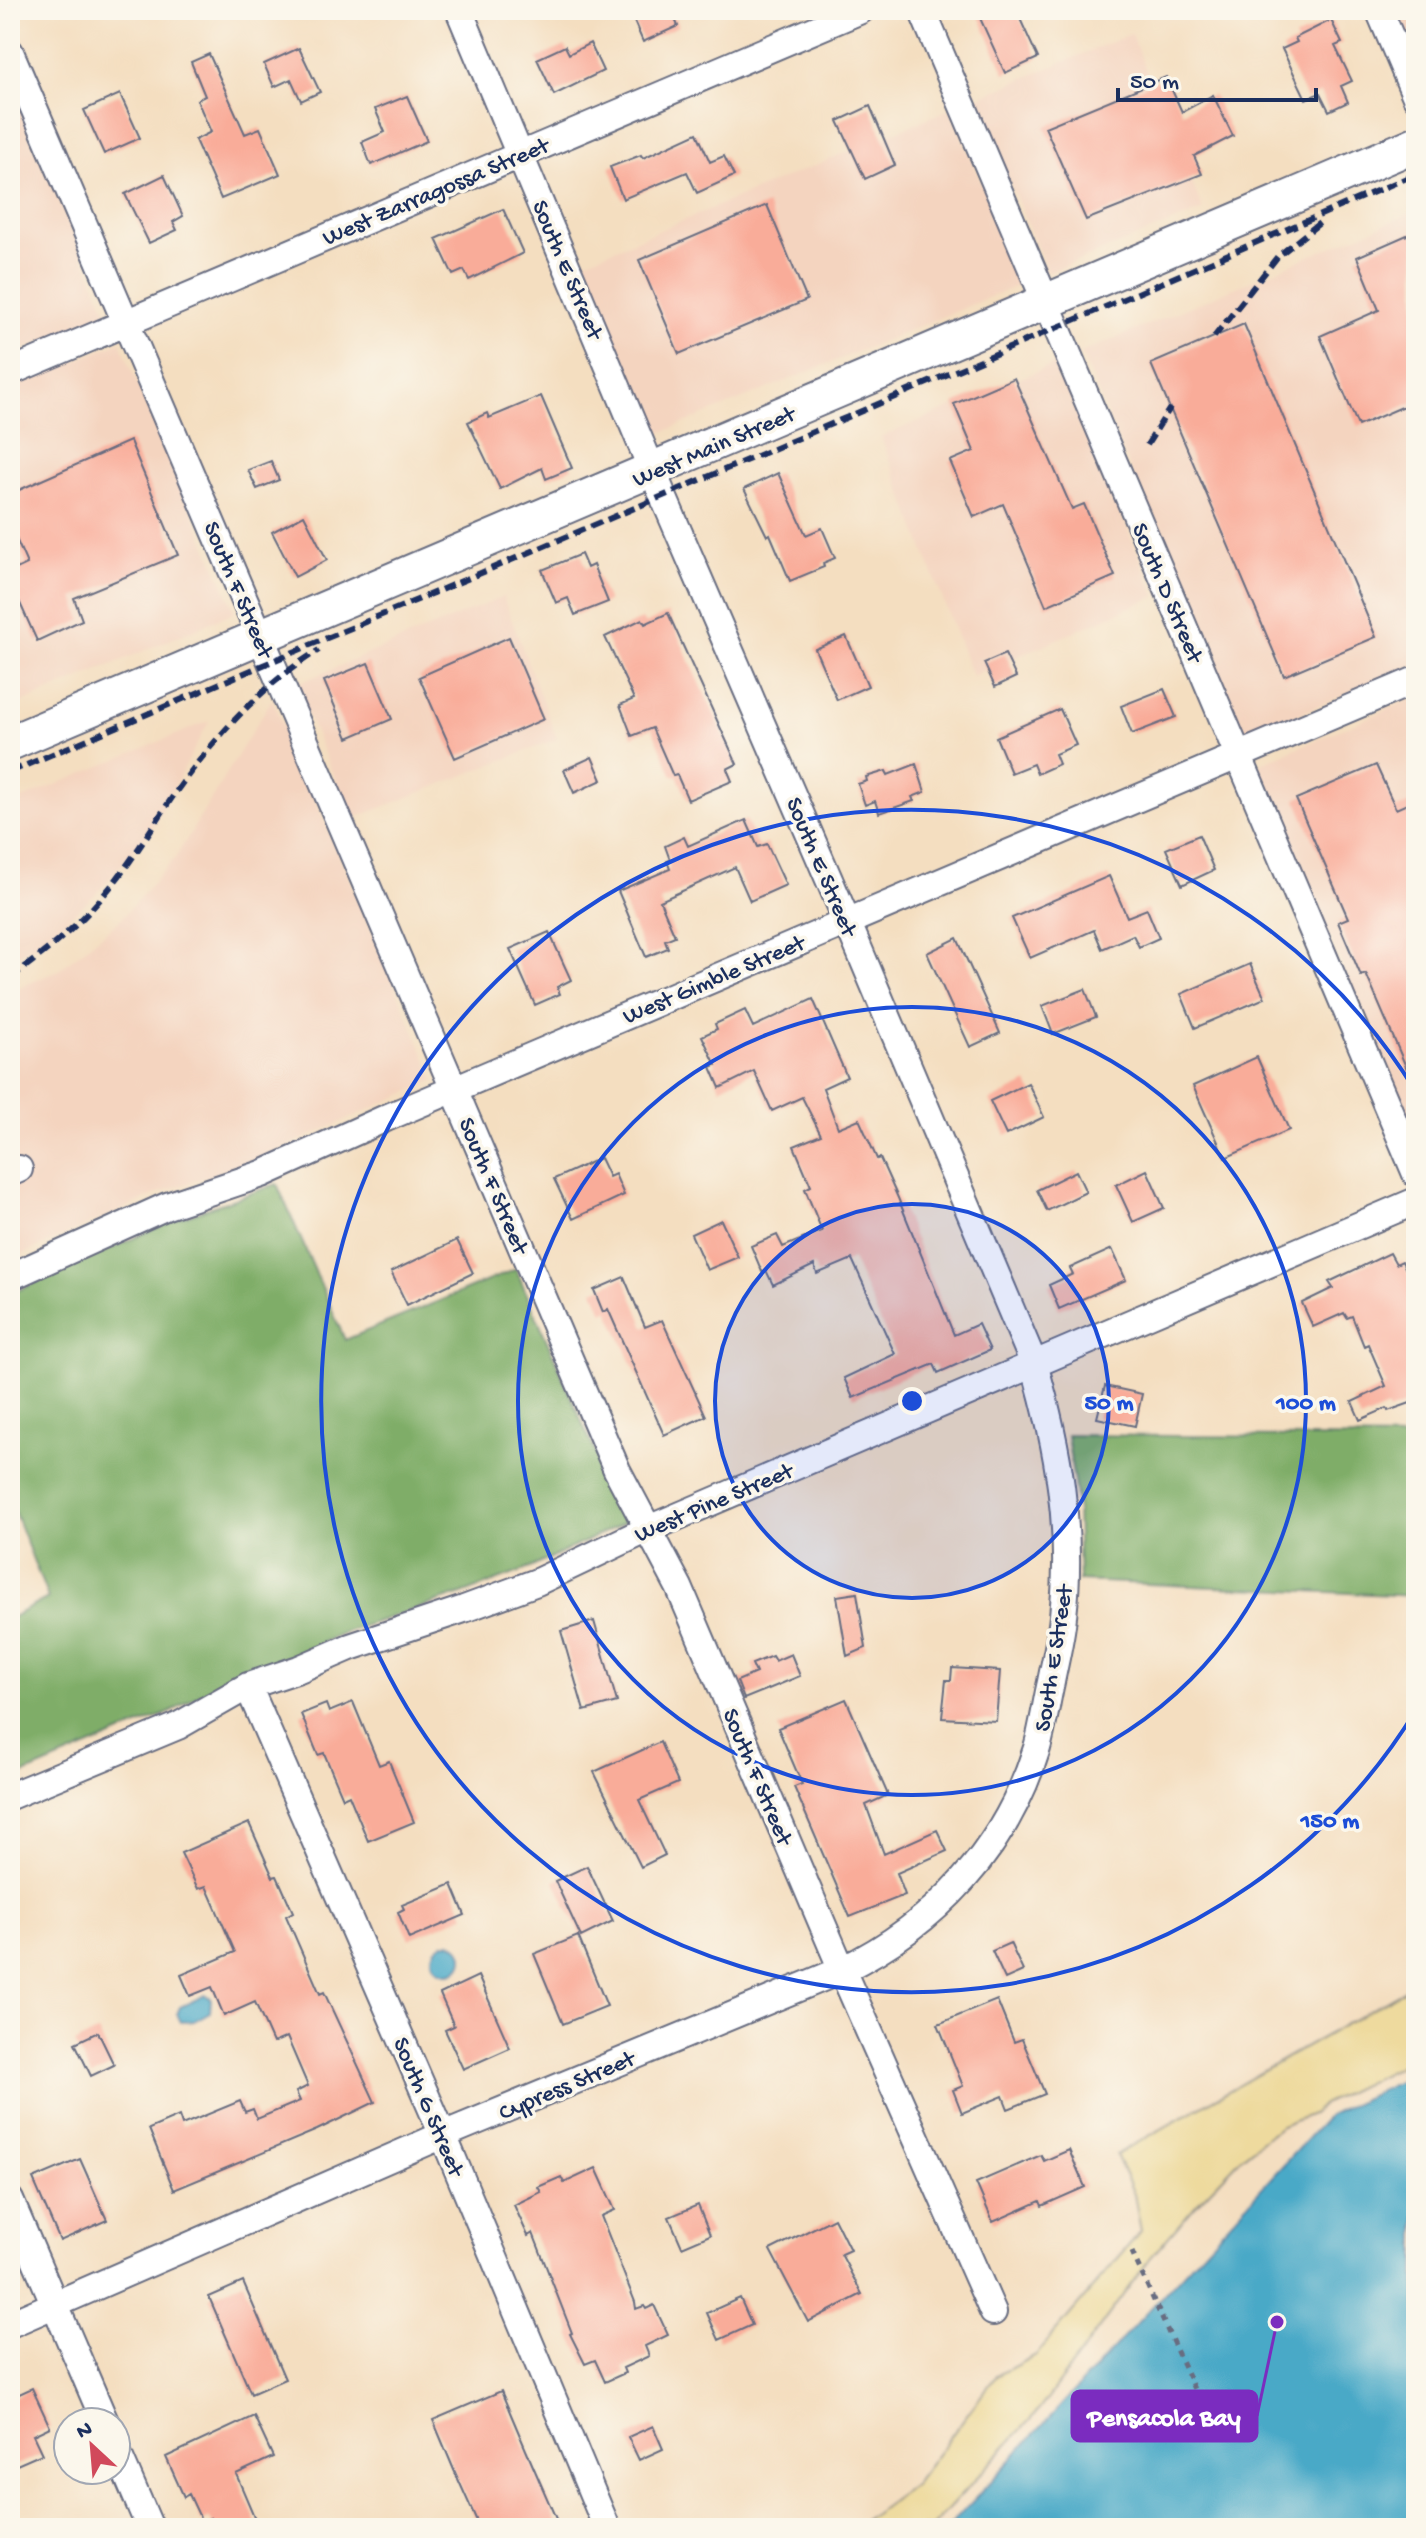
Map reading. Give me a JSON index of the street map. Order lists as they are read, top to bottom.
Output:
{
  "streets": {
    "main road": ["West Main Street"],
    "street": [
      "West Zarragossa Street",
      "South E Street",
      "South F Street",
      "South D Street",
      "West Gimble Street",
      "West Pine Street",
      "Cypress Street",
      "South G Street"
    ]
  },
  "crossings": [
    ["West Zarragossa Street", "South E Street"],
    ["West Zarragossa Street", "South F Street"],
    ["South E Street", "West Main Street"],
    ["South E Street", "West Gimble Street"],
    ["South E Street", "West Pine Street"],
    ["South E Street", "Cypress Street"],
    ["West Main Street", "South F Street"],
    ["West Main Street", "South D Street"],
    ["South F Street", "West Gimble Street"],
    ["South F Street", "West Pine Street"],
    ["South F Street", "Cypress Street"],
    ["South D Street", "West Gimble Street"],
    ["West Pine Street", "South G Street"],
    ["Cypress Street", "South G Street"]
  ],
  "places": ["Pensacola Bay"],
  "scale_bar": "50 m",
  "north": "top left",
  "rings": ["50 m", "100 m", "150 m"]
}
